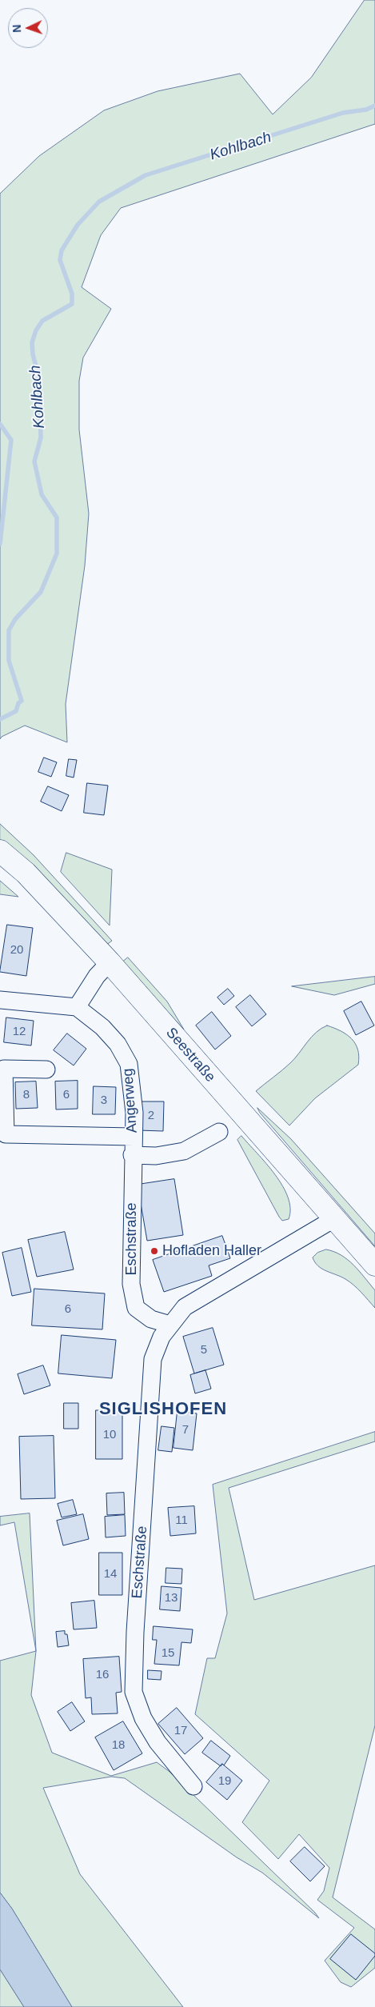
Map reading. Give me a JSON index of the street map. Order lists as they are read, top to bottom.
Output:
{
  "streets": {
    "main road": ["Seestraße"],
    "street": ["Angerweg", "Eschstraße"]
  },
  "crossings": [
    ["Seestraße", "Eschstraße"],
    ["Angerweg", "Eschstraße"]
  ],
  "districts": ["SIGLISHOFEN"],
  "water": ["Kohlbach"],
  "places": ["Hofladen Haller"],
  "house_numbers": [
    "20",
    "12",
    "8",
    "6",
    "3",
    "2",
    "6",
    "5",
    "7",
    "10",
    "11",
    "14",
    "13",
    "15",
    "16",
    "17",
    "18",
    "19"
  ],
  "north": "left"
}
